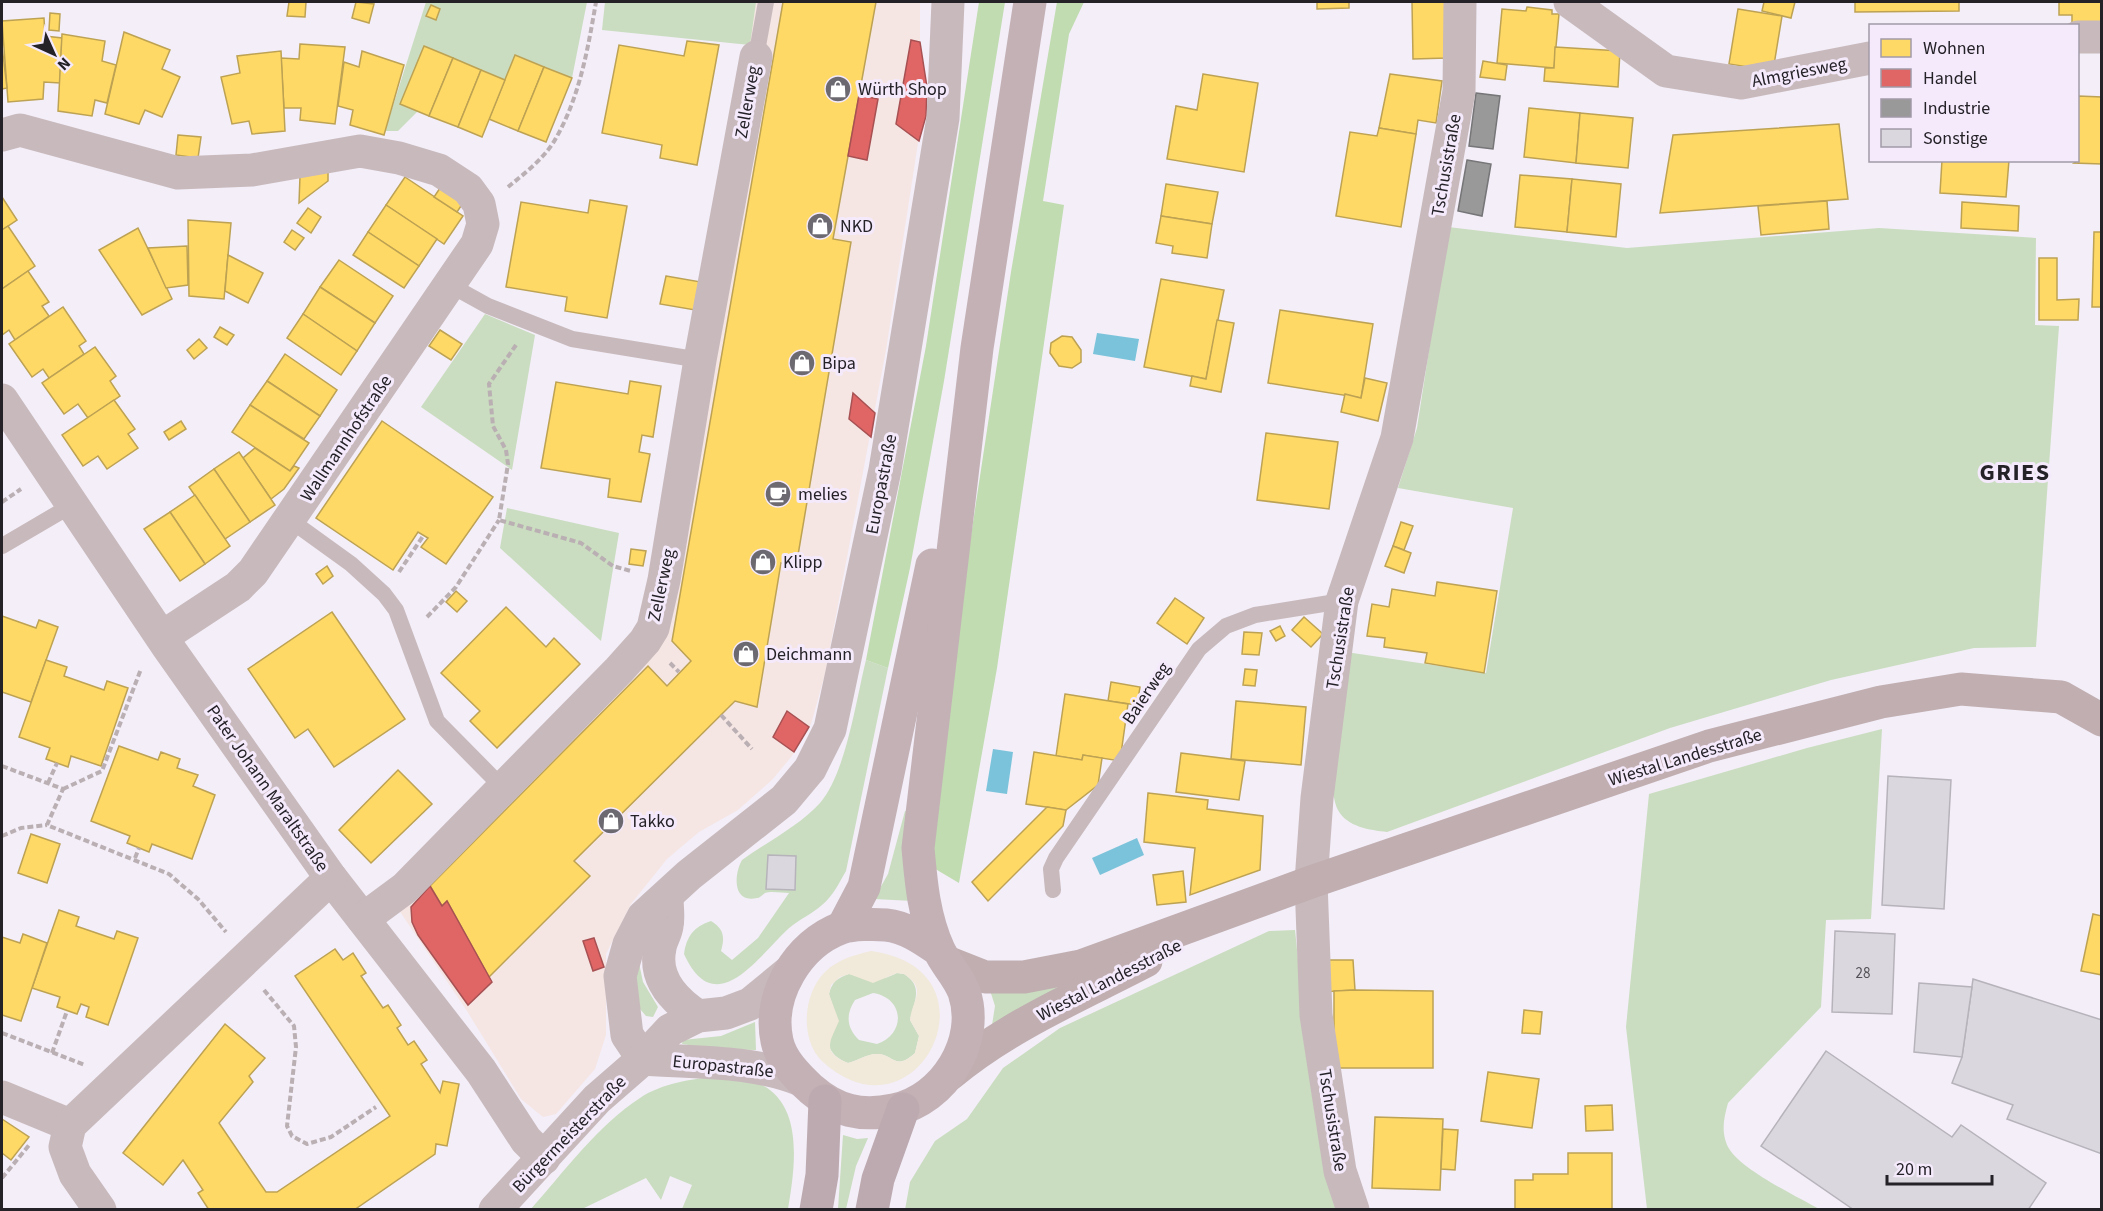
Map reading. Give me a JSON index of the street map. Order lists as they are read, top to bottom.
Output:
{
  "streets": {
    "main road": ["Europastraße", "Wiestal Landesstraße"],
    "street": [
      "Almgriesweg",
      "Zellerweg",
      "Tschusistraße",
      "Wallmannhofstraße",
      "Pater Johann Maraltstraße",
      "Bürgermeisterstraße"
    ],
    "lane": ["Baierweg"]
  },
  "crossings": [
    ["Tschusistraße", "Baierweg"],
    ["Tschusistraße", "Wiestal Landesstraße"],
    ["Wallmannhofstraße", "Pater Johann Maraltstraße"],
    ["Europastraße", "Wiestal Landesstraße"],
    ["Europastraße", "Bürgermeisterstraße"]
  ],
  "districts": ["GRIES"],
  "places": {
    "shop": [
      "Würth Shop",
      "NKD",
      "Bipa",
      "Klipp",
      "Deichmann",
      "Takko"
    ],
    "cafe": ["melies"]
  },
  "house_numbers": ["28"],
  "legend": [
    "Wohnen",
    "Handel",
    "Industrie",
    "Sonstige"
  ],
  "scale_bar": "20 m",
  "north": "bottom right"
}
